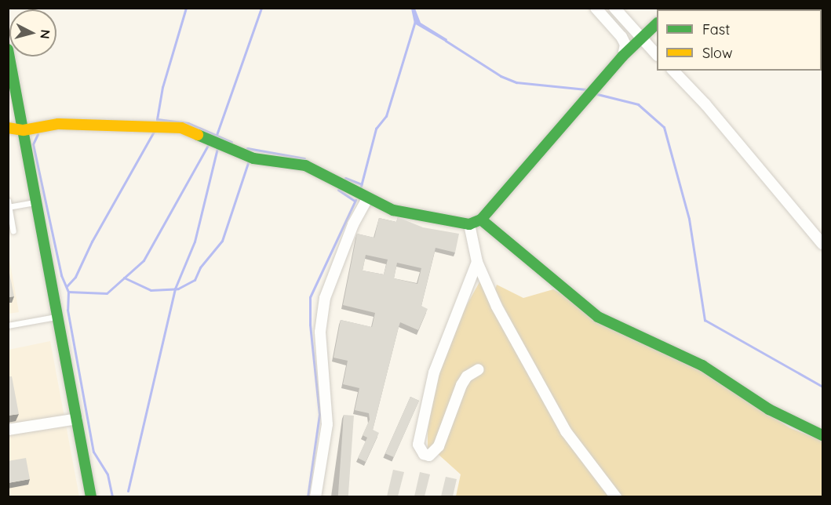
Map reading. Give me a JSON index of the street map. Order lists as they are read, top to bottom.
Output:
{
  "legend": ["Fast", "Slow"],
  "north": "right"
}
